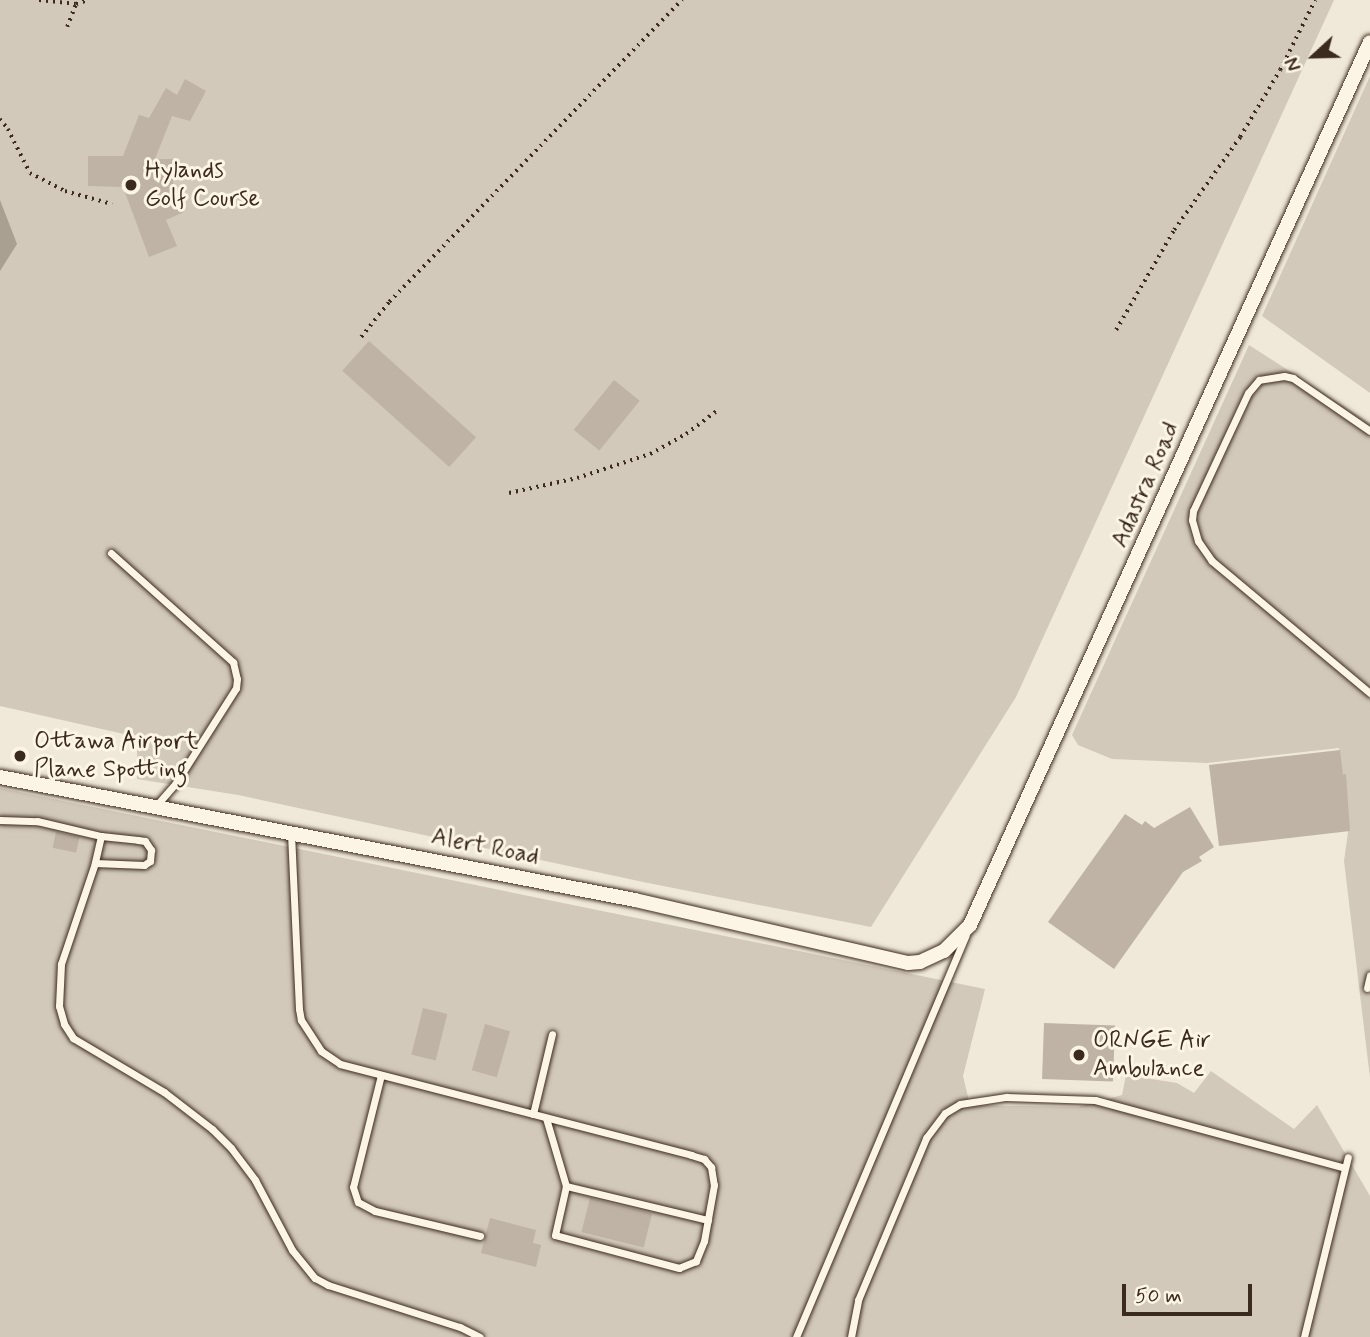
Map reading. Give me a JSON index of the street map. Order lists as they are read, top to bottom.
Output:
{
  "streets": {
    "street": ["Adastra Road", "Alert Road"]
  },
  "crossings": [
    ["Adastra Road", "Alert Road"]
  ],
  "places": ["Hylands Golf Course", "Ottawa Airport Plane Spotting", "ORNGE Air Ambulance"],
  "scale_bar": "50 m",
  "north": "left"
}
